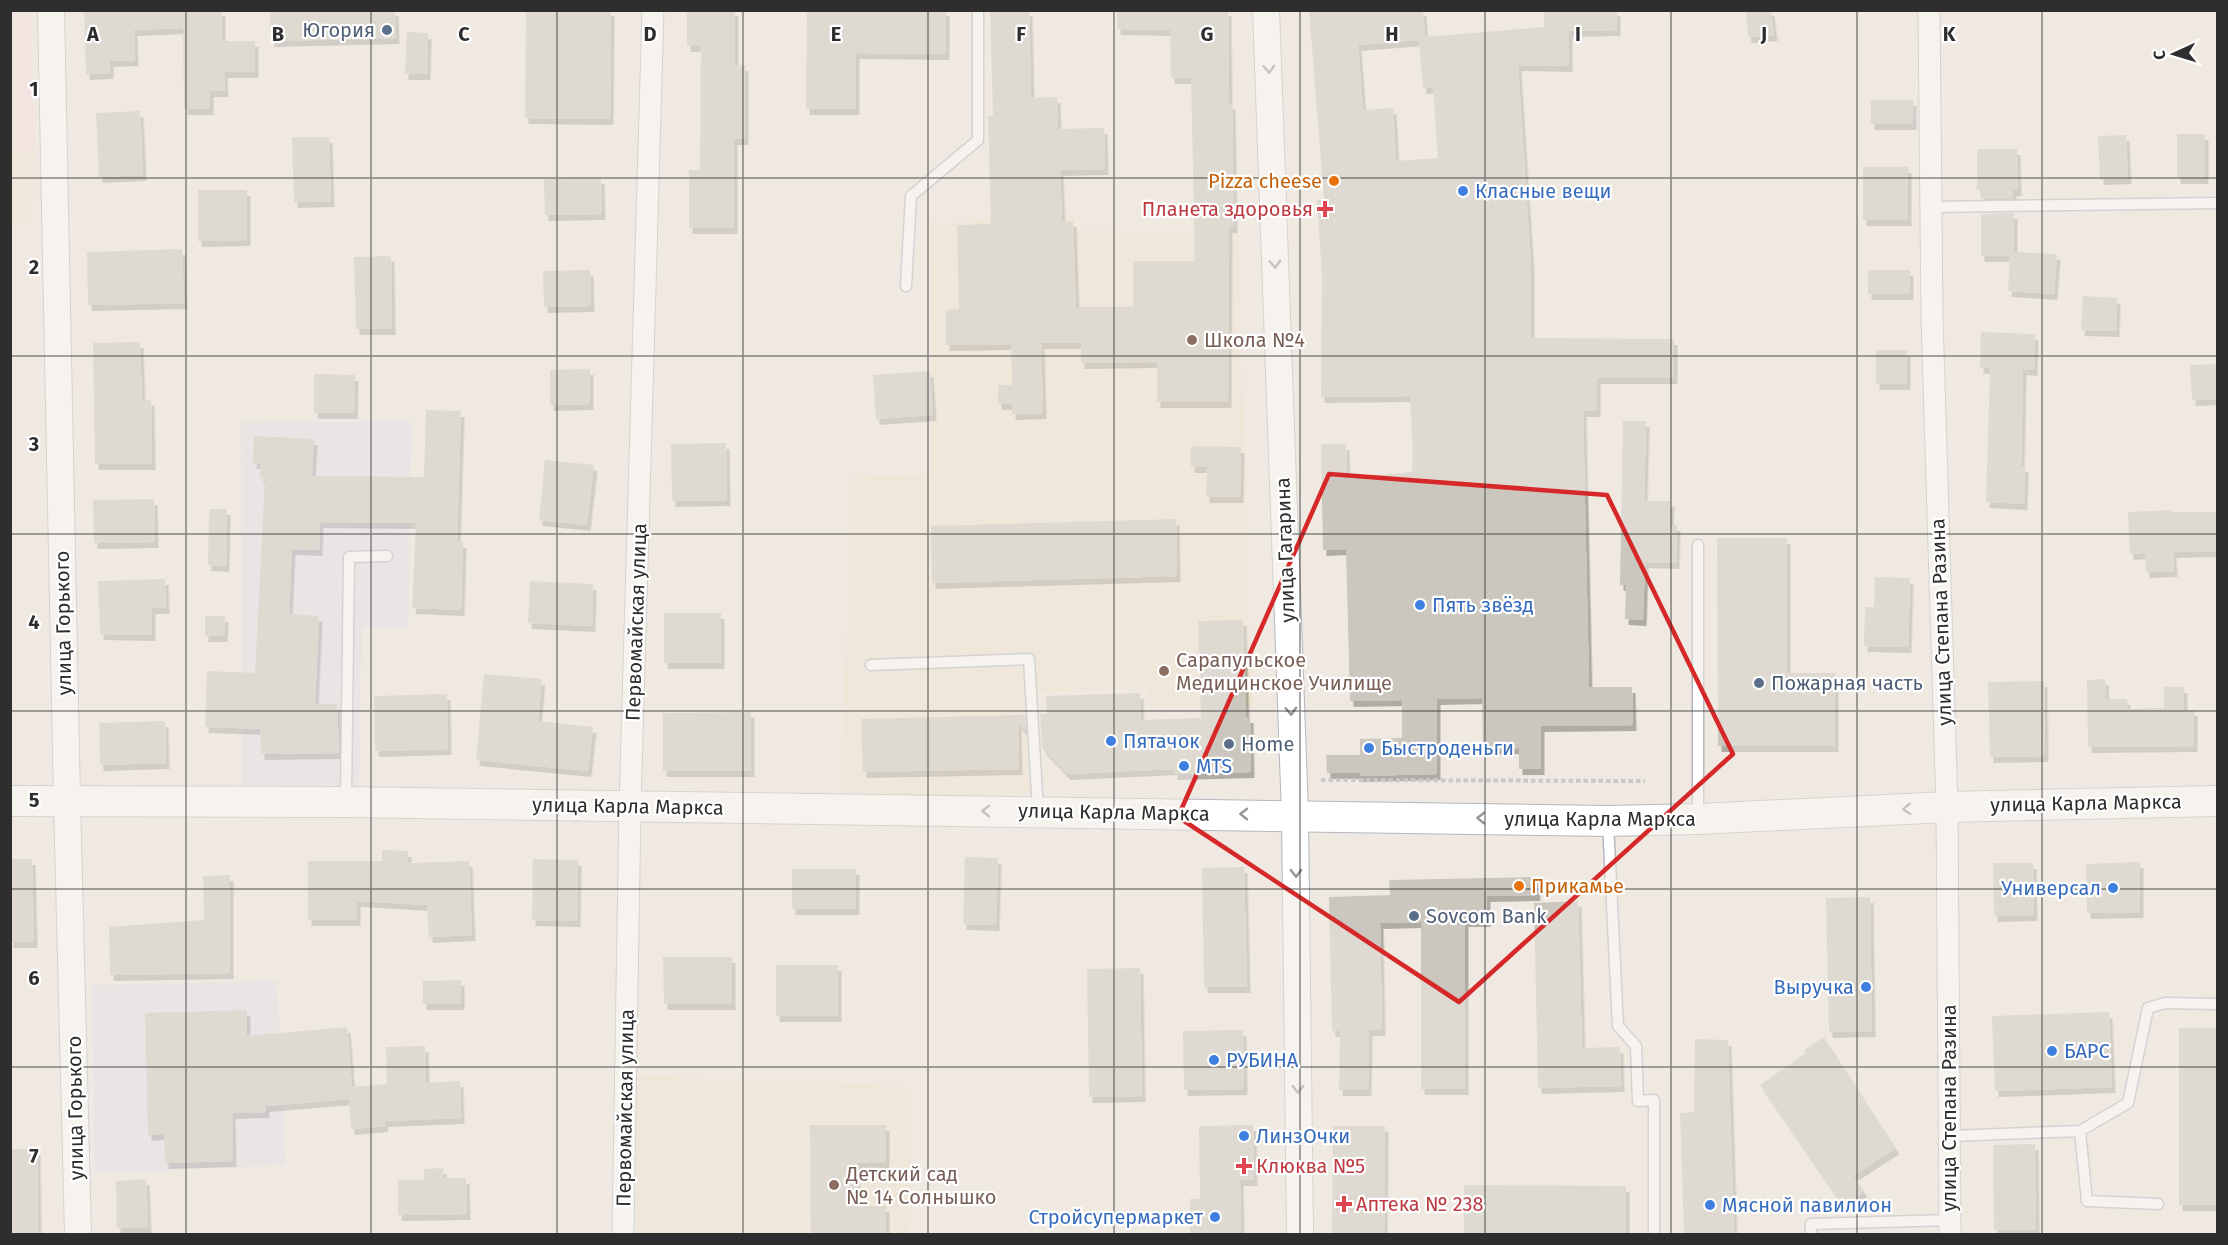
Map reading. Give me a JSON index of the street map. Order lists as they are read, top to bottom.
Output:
{
  "streets": {
    "main road": ["улица Карла Маркса"],
    "street": [
      "улица Гагарина",
      "Первомайская улица",
      "улица Степана Разина",
      "улица Горького"
    ]
  },
  "crossings": [
    ["улица Гагарина", "улица Карла Маркса"],
    ["Первомайская улица", "улица Карла Маркса"],
    ["улица Степана Разина", "улица Карла Маркса"],
    ["улица Горького", "улица Карла Маркса"]
  ],
  "one_way": ["улица Гагарина", "улица Карла Маркса"],
  "places": {
    "other": [
      "Югория",
      "Pizza cheese",
      "Класные вещи",
      "Школа №4",
      "Пять звёзд",
      "Сарапульское Медицинское Училище",
      "Пожарная часть",
      "Пятачок",
      "Home",
      "Быстроденьги",
      "MTS",
      "Прикамье",
      "Универсал",
      "Sovcom Bank",
      "Выручка",
      "БАРС",
      "РУБИНА",
      "ЛинзОчки",
      "Детский сад № 14 Солнышко",
      "Мясной павилион",
      "Стройсупермаркет"
    ],
    "health": ["Планета здоровья", "Клюква №5", "Аптека № 238"]
  },
  "north": "left",
  "grid": {
    "columns": [
      "A",
      "B",
      "C",
      "D",
      "E",
      "F",
      "G",
      "H",
      "I",
      "J",
      "K"
    ],
    "rows": [
      "1",
      "2",
      "3",
      "4",
      "5",
      "6",
      "7"
    ]
  }
}
